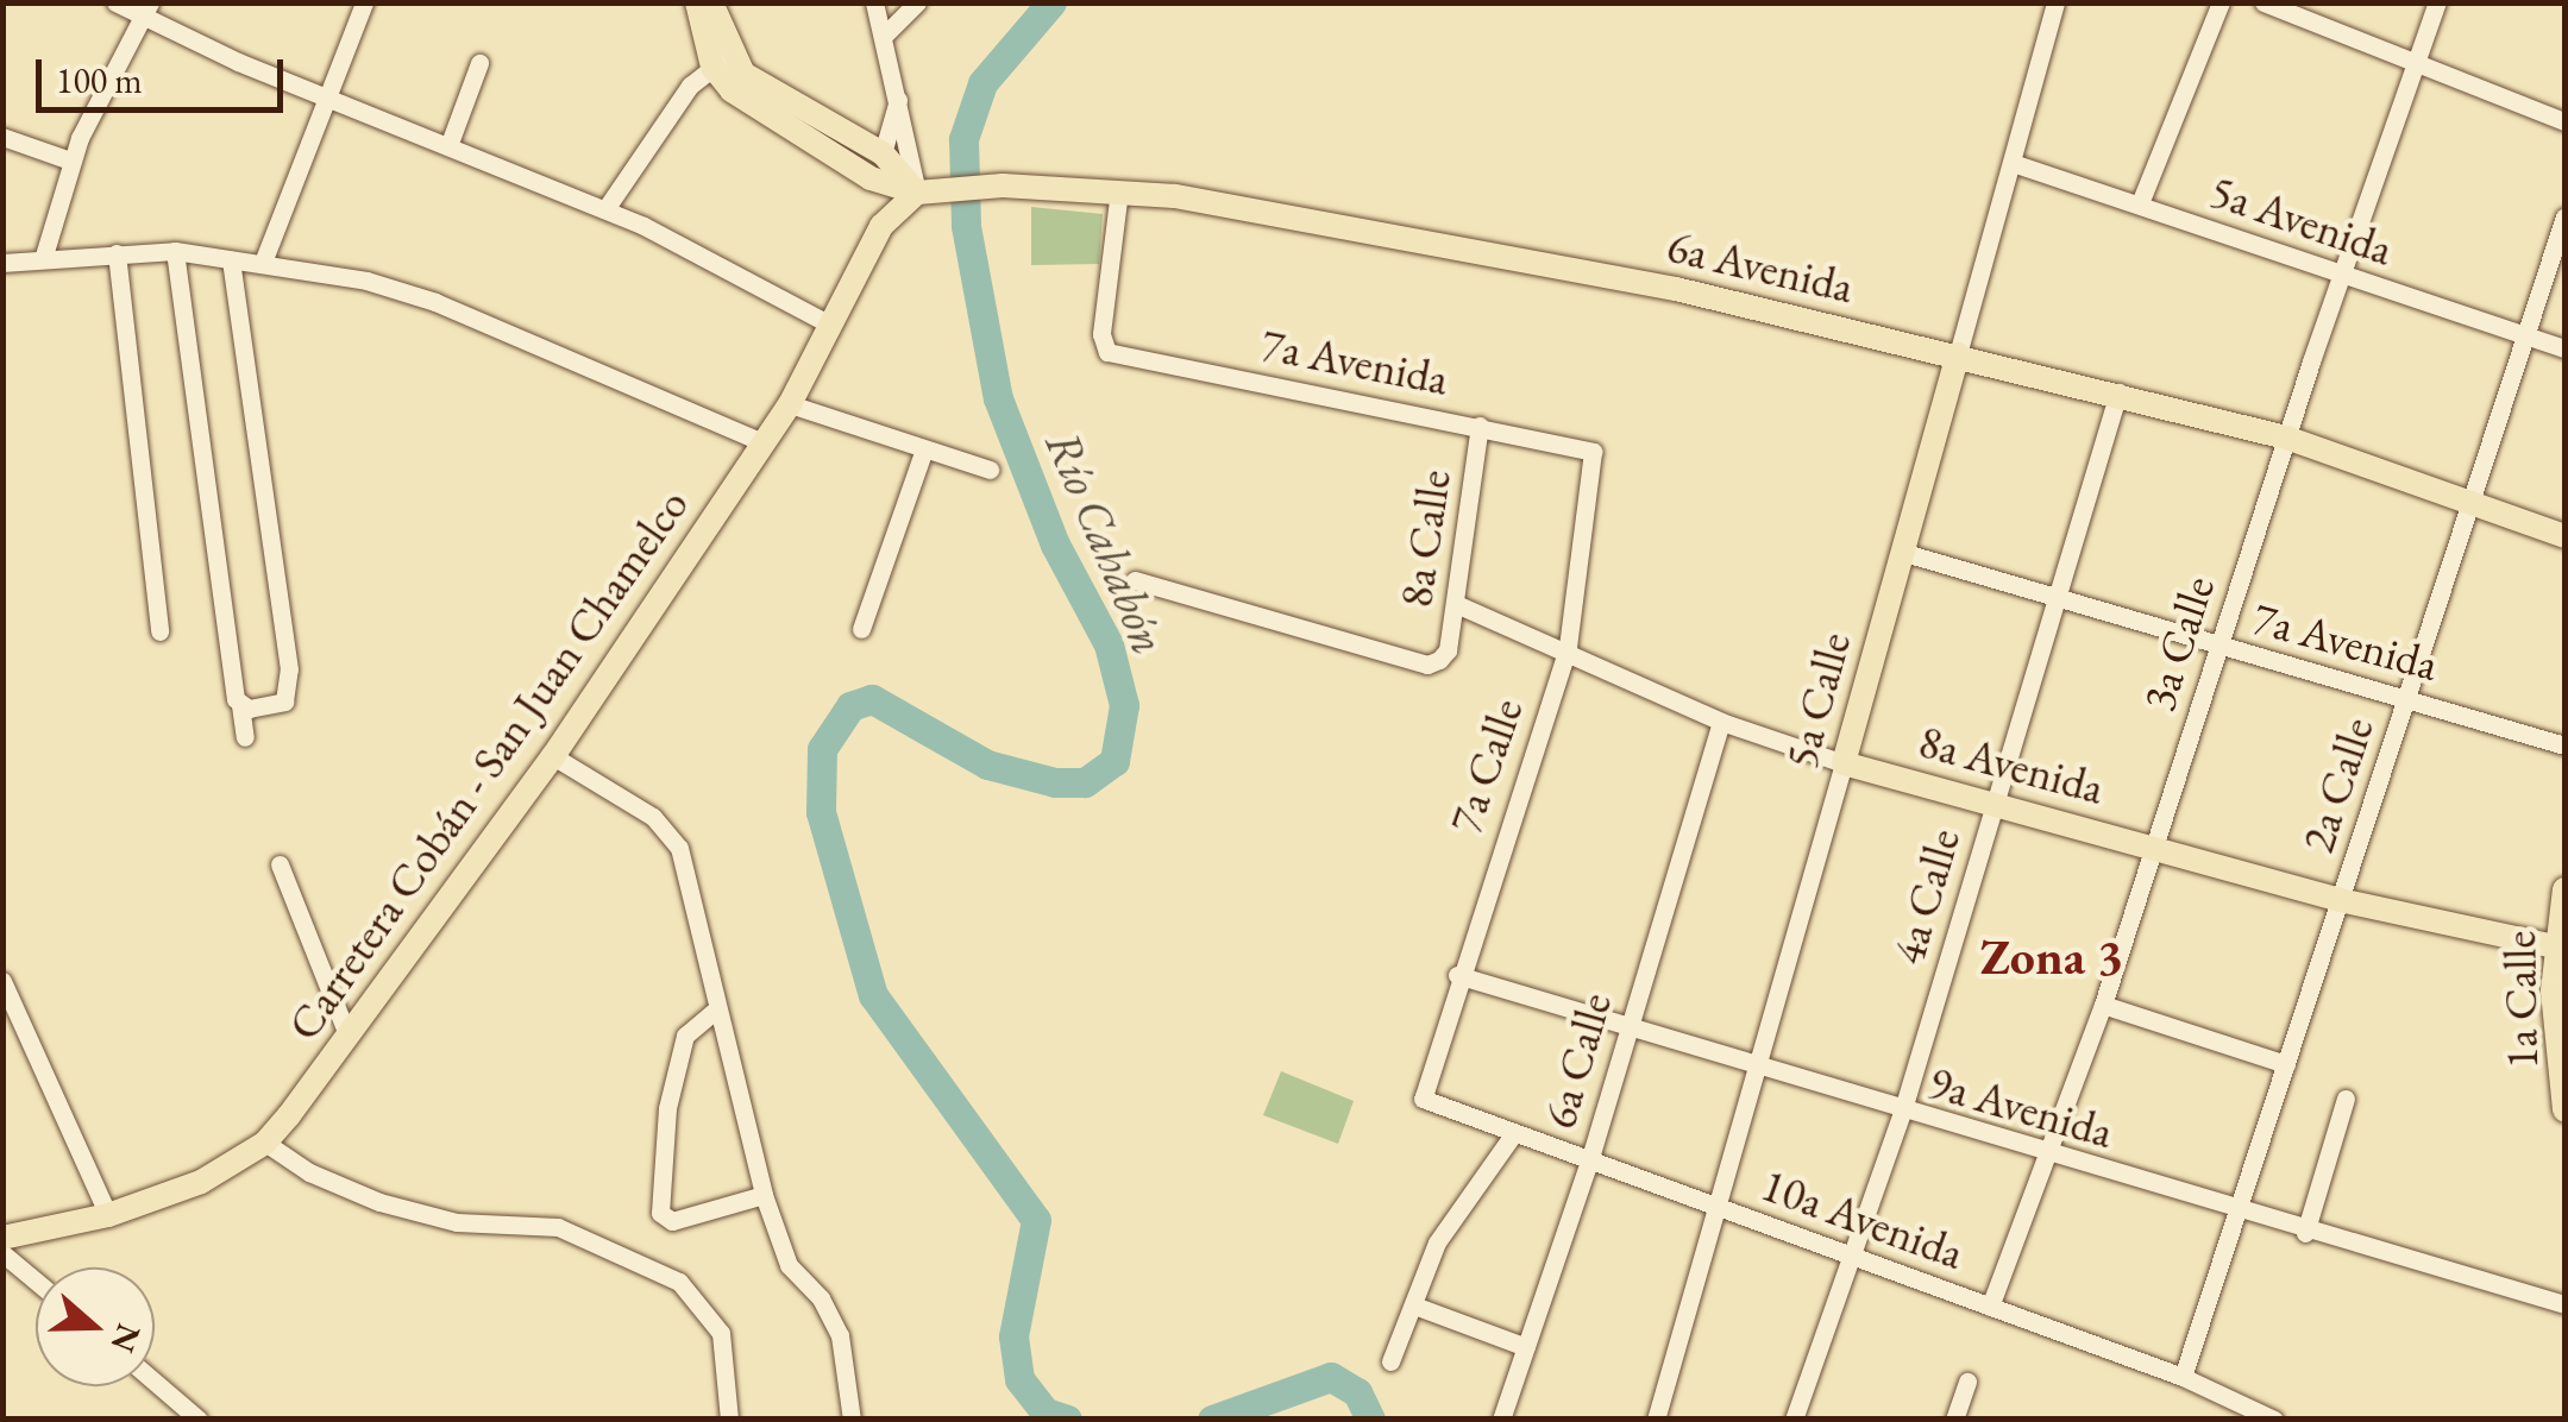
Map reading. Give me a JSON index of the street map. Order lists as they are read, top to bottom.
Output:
{
  "streets": {
    "main road": [
      "6a Avenida",
      "5a Calle",
      "Carretera Cobán - San Juan Chamelco",
      "8a Avenida",
      "1a Calle"
    ],
    "street": [
      "5a Avenida",
      "7a Avenida",
      "8a Calle",
      "3a Calle",
      "7a Calle",
      "2a Calle",
      "4a Calle",
      "6a Calle",
      "9a Avenida",
      "10a Avenida"
    ]
  },
  "crossings": [
    ["5a Avenida", "3a Calle"],
    ["5a Avenida", "5a Calle"],
    ["5a Avenida", "2a Calle"],
    ["6a Avenida", "7a Avenida"],
    ["6a Avenida", "3a Calle"],
    ["6a Avenida", "5a Calle"],
    ["6a Avenida", "Carretera Cobán - San Juan Chamelco"],
    ["6a Avenida", "2a Calle"],
    ["6a Avenida", "4a Calle"],
    ["7a Avenida", "8a Calle"],
    ["7a Avenida", "3a Calle"],
    ["7a Avenida", "5a Calle"],
    ["7a Avenida", "7a Calle"],
    ["7a Avenida", "2a Calle"],
    ["7a Avenida", "4a Calle"],
    ["8a Calle", "8a Avenida"],
    ["3a Calle", "8a Avenida"],
    ["3a Calle", "9a Avenida"],
    ["3a Calle", "10a Avenida"],
    ["5a Calle", "8a Avenida"],
    ["5a Calle", "9a Avenida"],
    ["5a Calle", "10a Avenida"],
    ["8a Avenida", "7a Calle"],
    ["8a Avenida", "2a Calle"],
    ["8a Avenida", "4a Calle"],
    ["8a Avenida", "1a Calle"],
    ["8a Avenida", "6a Calle"],
    ["7a Calle", "9a Avenida"],
    ["7a Calle", "10a Avenida"],
    ["2a Calle", "9a Avenida"],
    ["2a Calle", "10a Avenida"],
    ["4a Calle", "9a Avenida"],
    ["4a Calle", "10a Avenida"],
    ["6a Calle", "9a Avenida"],
    ["6a Calle", "10a Avenida"]
  ],
  "districts": ["Zona 3"],
  "water": ["Río Cahabón"],
  "scale_bar": "100 m",
  "north": "right"
}
